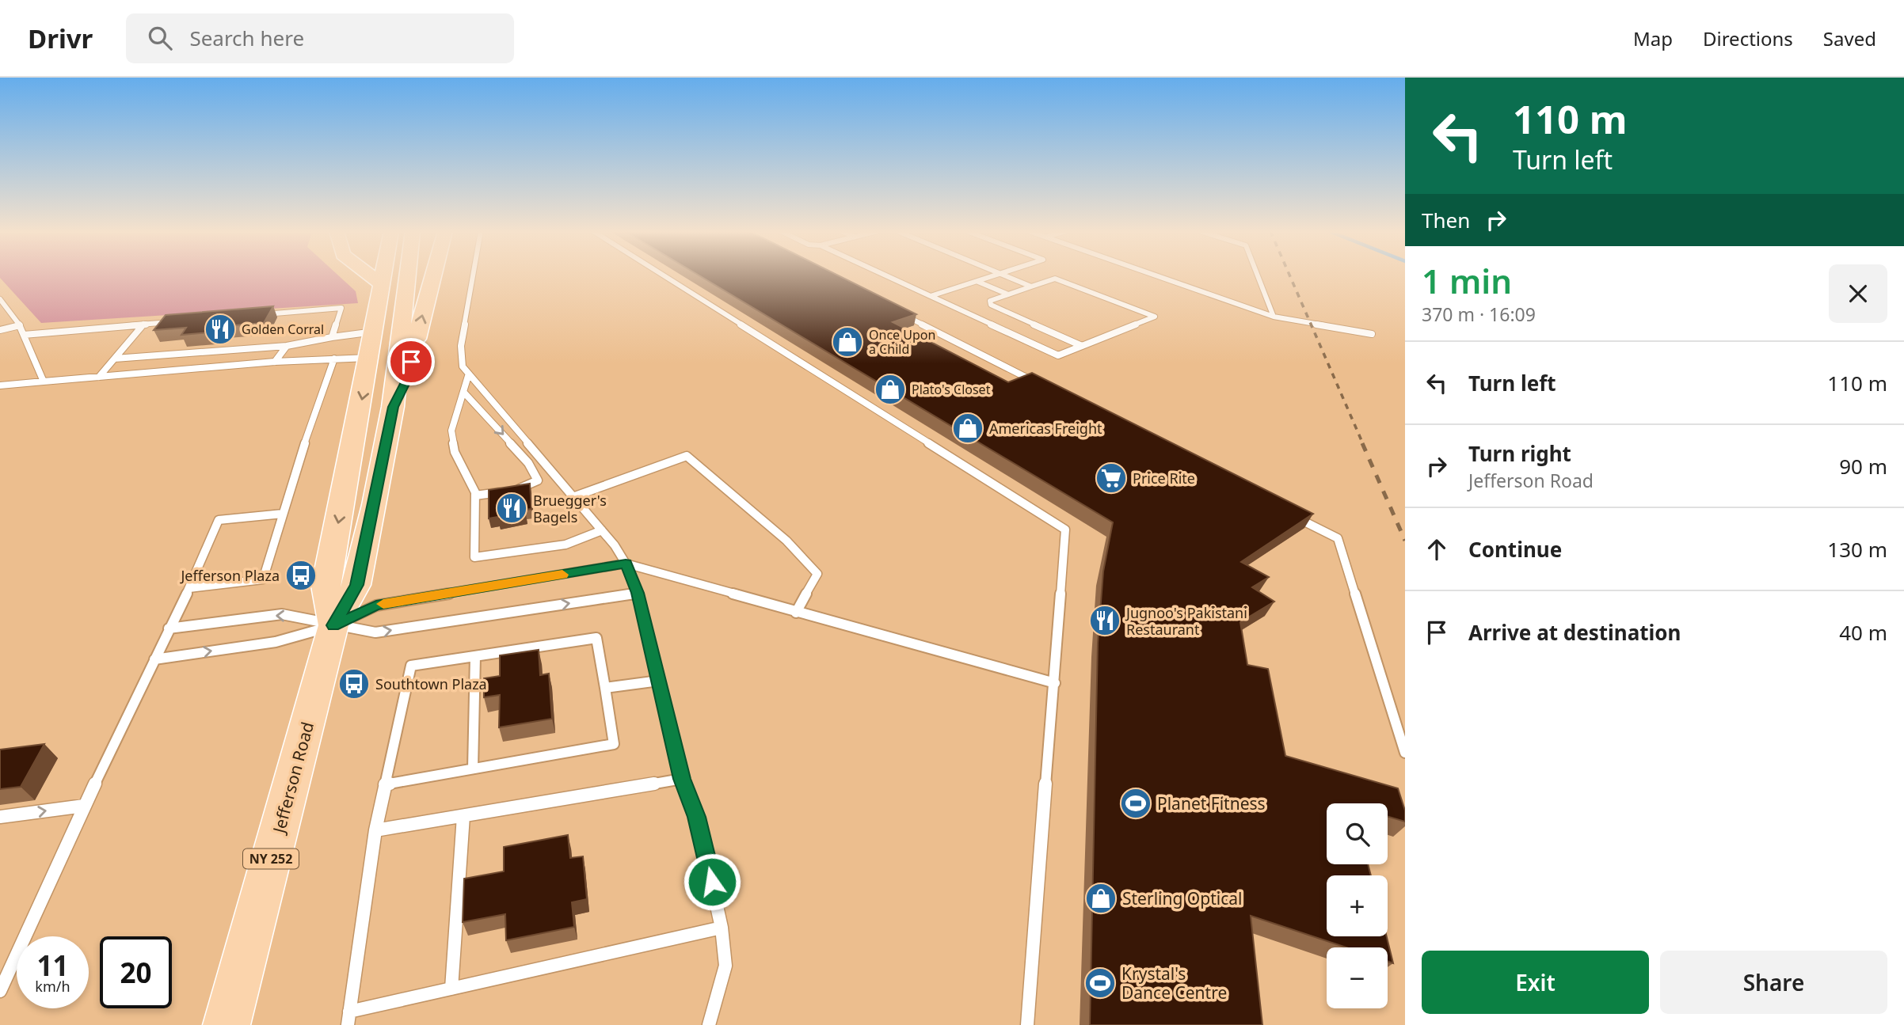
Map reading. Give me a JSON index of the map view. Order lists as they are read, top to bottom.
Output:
{
  "streets": {
    "main road": ["Jefferson Road", "NY 252"]
  },
  "places": {
    "restaurant": ["Golden Corral", "Bruegger's Bagels", "Jugnoo's Pakistani Restaurant"],
    "shop": [
      "Once Upon a Child",
      "Plato's Closet",
      "Americas Freight",
      "Sterling Optical"
    ],
    "supermarket": ["Price Rite"],
    "bus stop": ["Jefferson Plaza", "Southtown Plaza"],
    "sports": ["Planet Fitness", "Krystal's Dance Centre"]
  },
  "page": {
    "header": "Drivr",
    "search": "Search here",
    "nav": ["Map", "Directions", "Saved"],
    "turn": ["110 m", "Turn left"],
    "then": "Then",
    "heading": ["1 min", "370 m · 16:09"],
    "list": [
      {
        "name": "Turn left",
        "value": "110 m"
      },
      {
        "name": "Turn right",
        "note": "Jefferson Road",
        "value": "90 m"
      },
      {
        "name": "Continue",
        "value": "130 m"
      },
      {
        "name": "Arrive at destination",
        "value": "40 m"
      }
    ],
    "map_buttons": ["+", "−"],
    "speed": "11 km/h",
    "limit": "20",
    "buttons": ["Exit", "Share"]
  }
}
